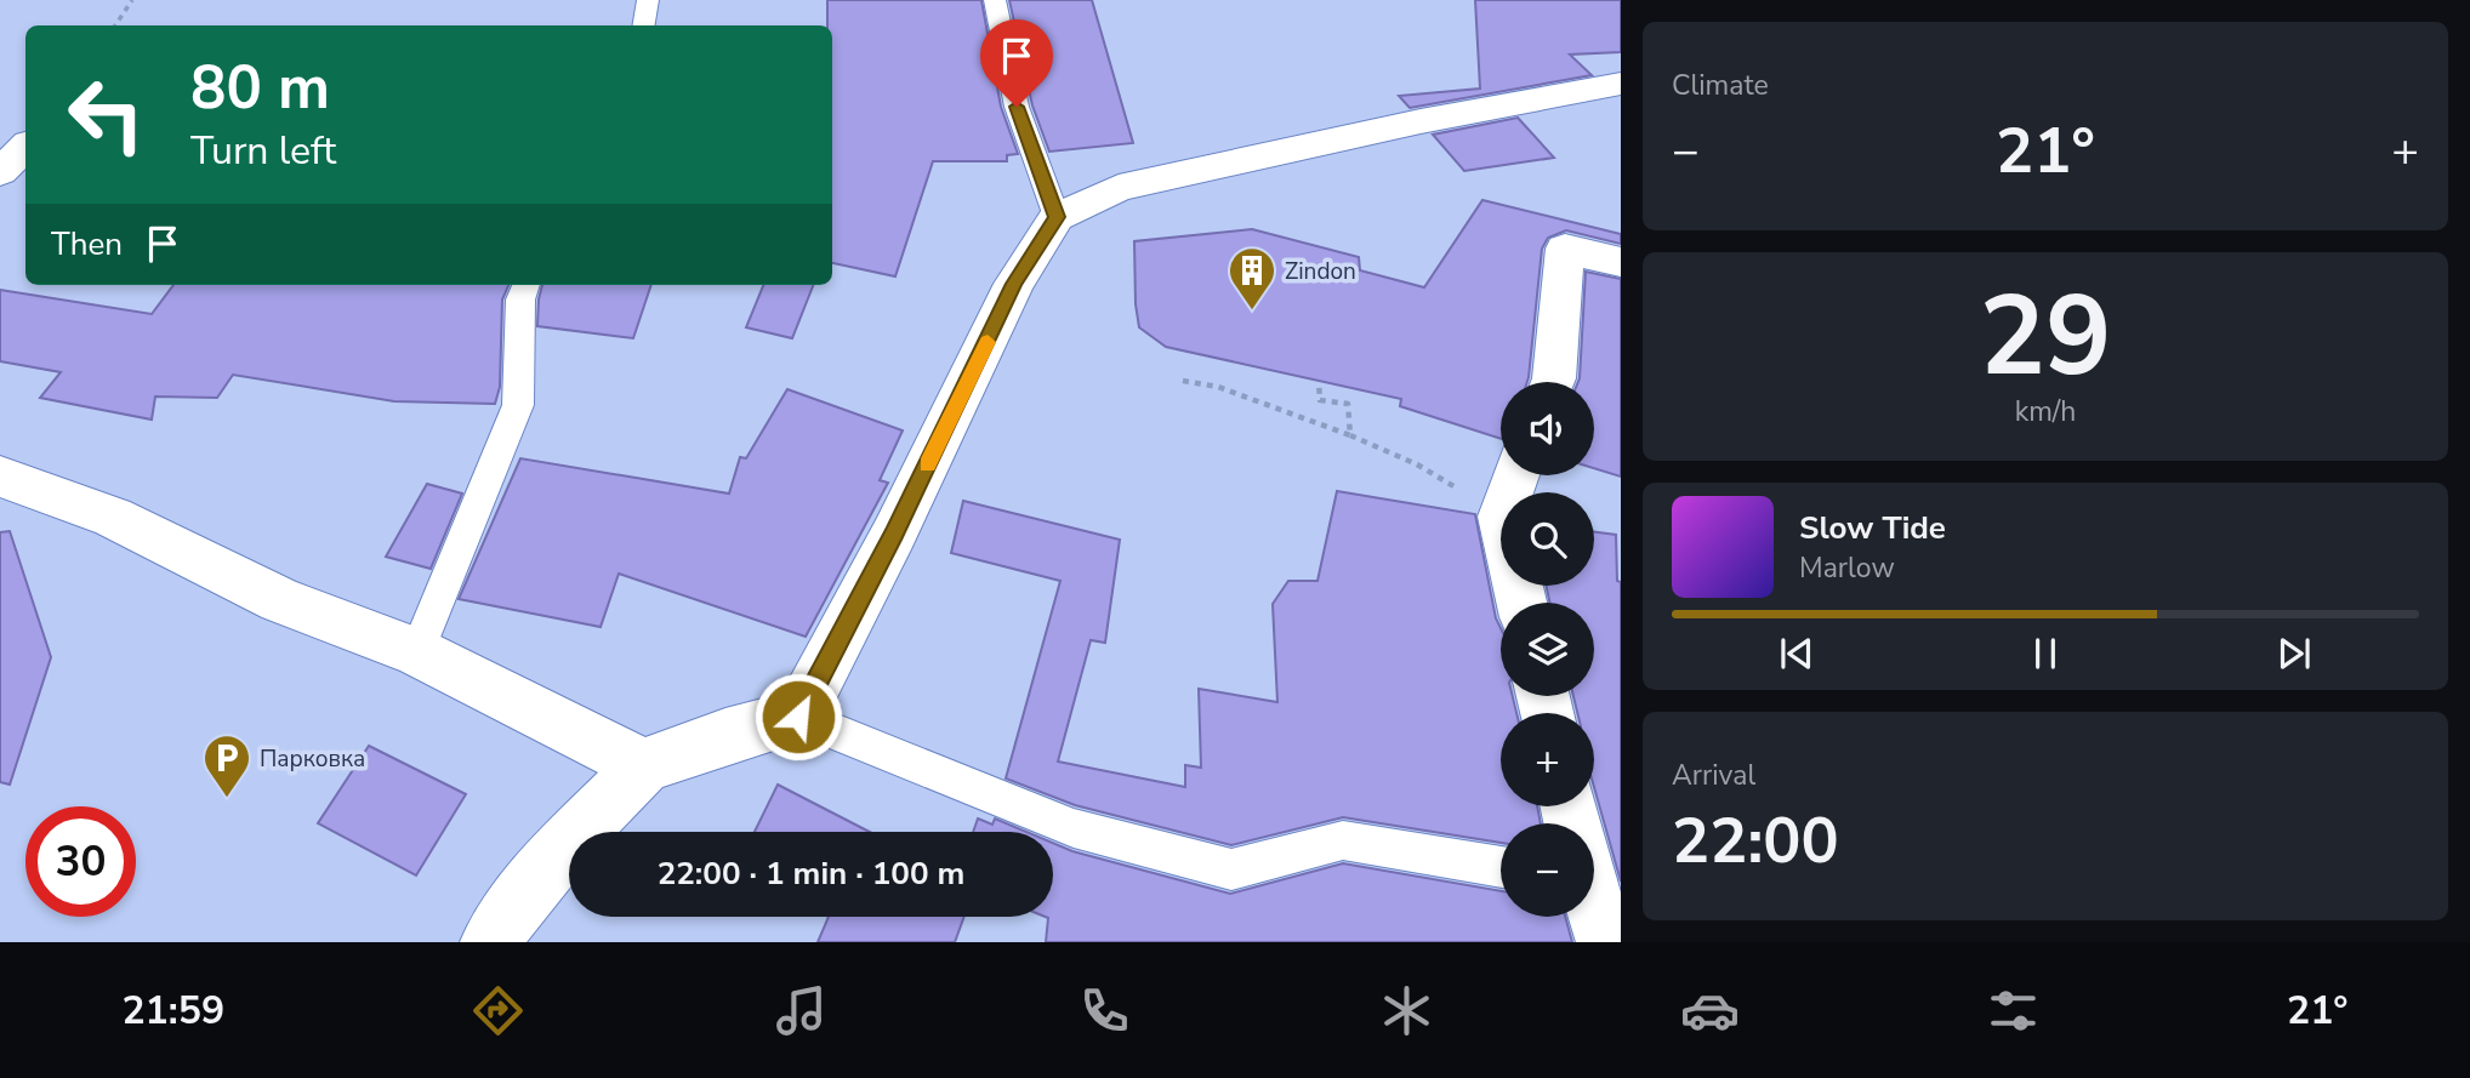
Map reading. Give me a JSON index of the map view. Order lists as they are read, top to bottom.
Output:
{
  "places": {
    "building": ["Zindon"],
    "parking": ["Парковка"]
  },
  "page": {
    "tile": [
      "Climate",
      ["29", "km/h"],
      ["Arrival", "22:00"]
    ],
    "turn": ["80 m", "Turn left"],
    "heat": ["−", "21°", "+"],
    "then": "Then",
    "map_buttons": ["+", "−"],
    "song": ["Slow Tide", "Marlow"],
    "limit": "30",
    "trip": "22:00 · 1 min · 100 m",
    "tabs": ["21:59", "21°"]
  }
}
